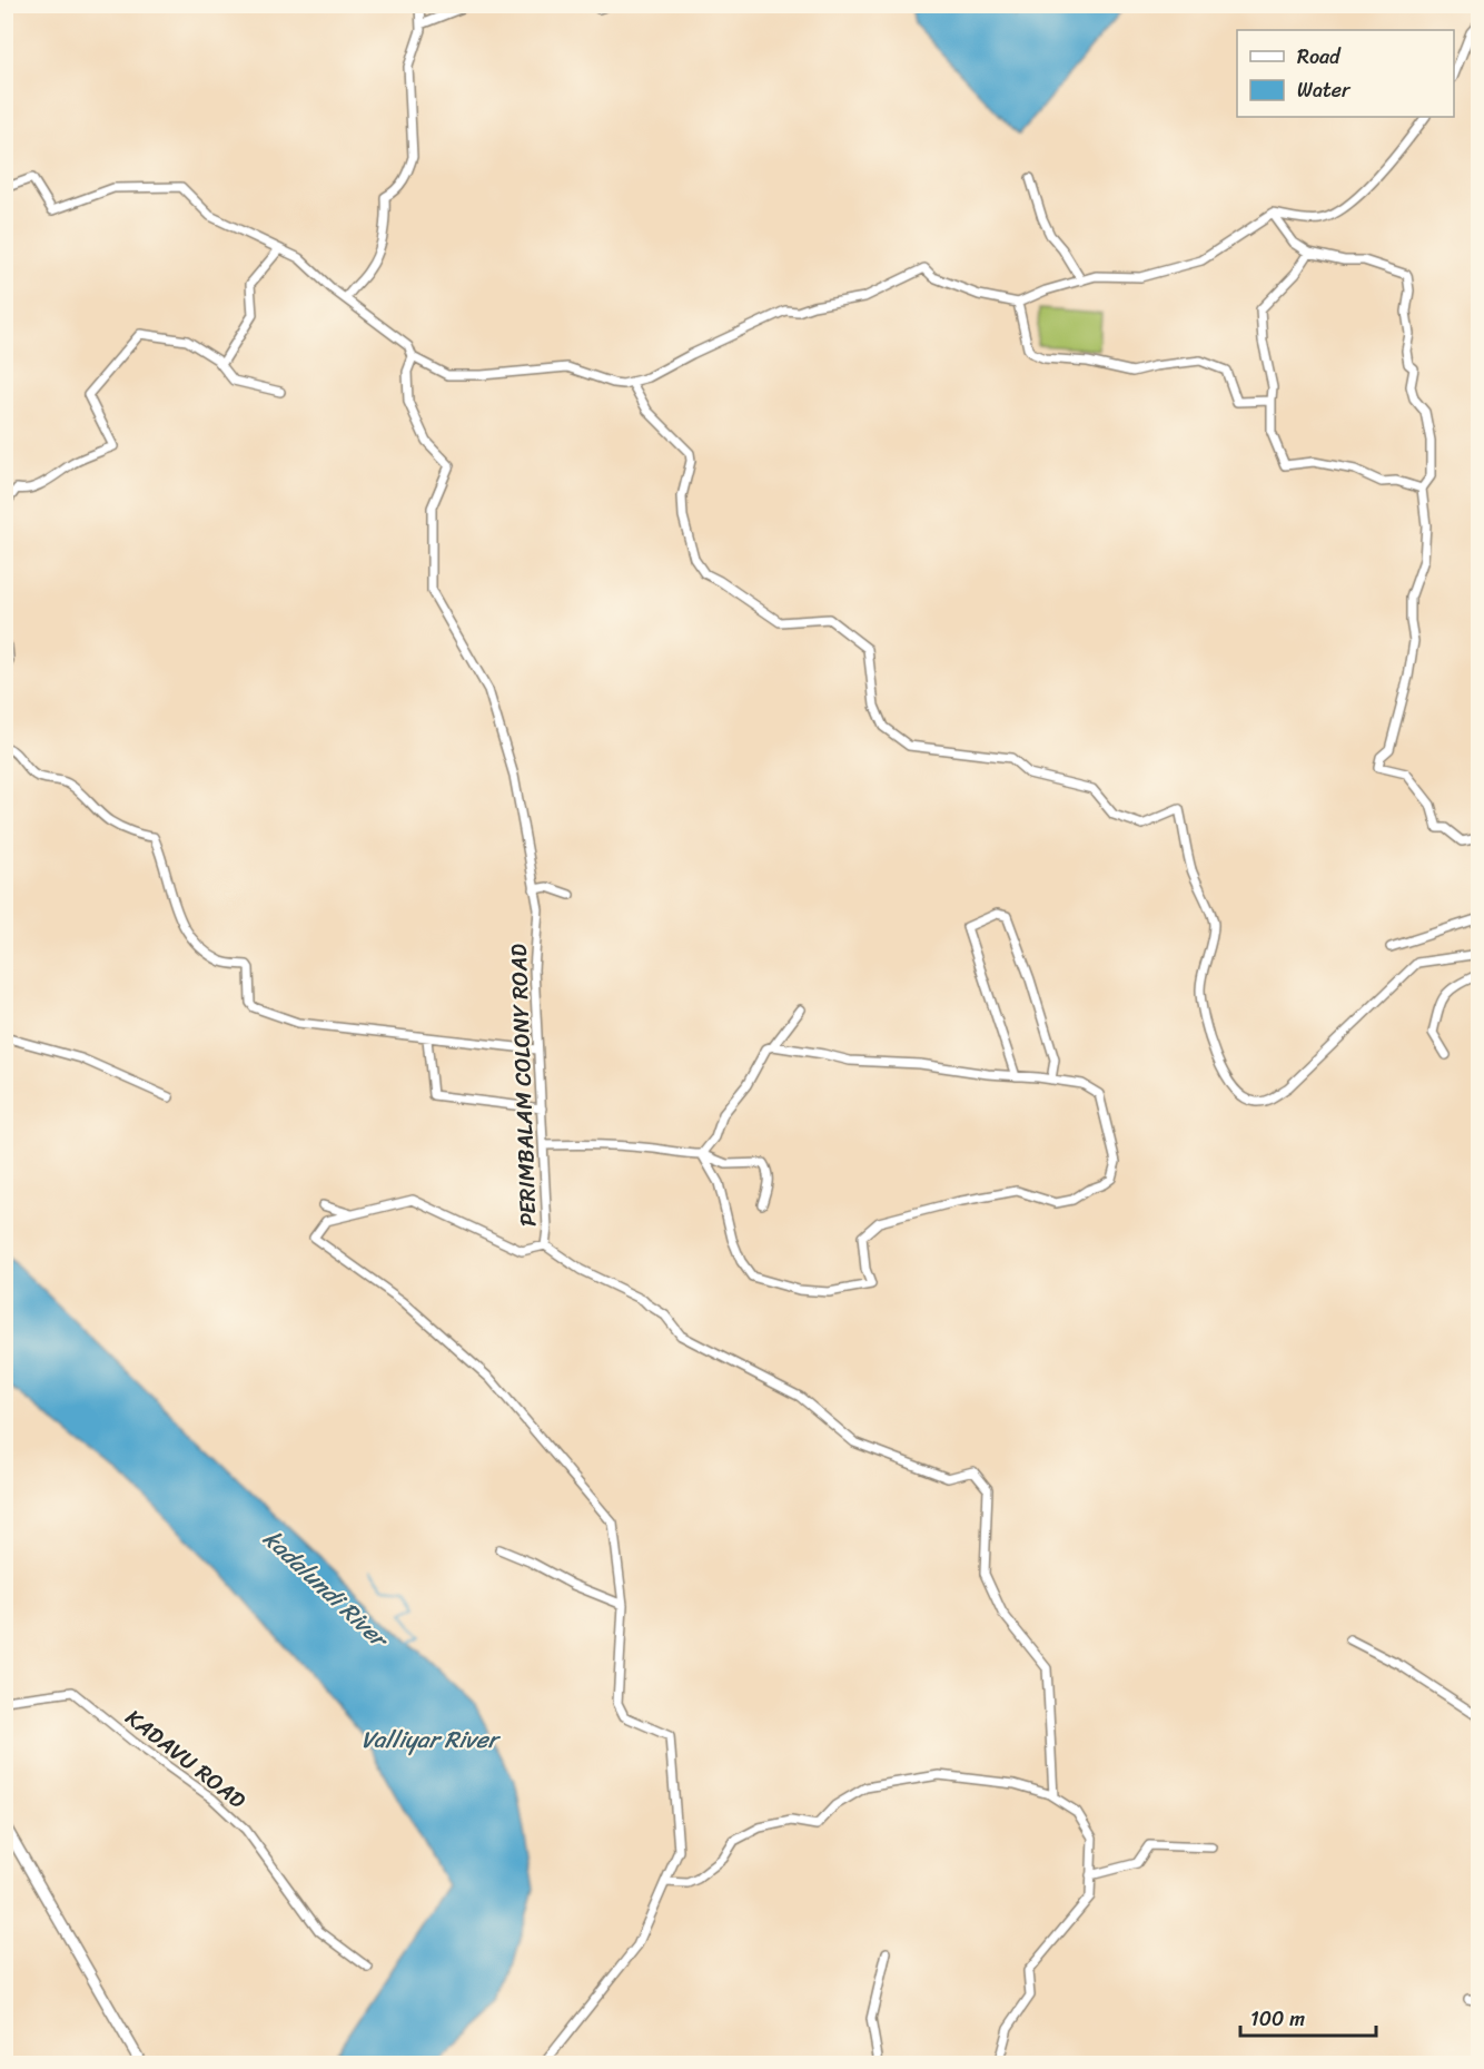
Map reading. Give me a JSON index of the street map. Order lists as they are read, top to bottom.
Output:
{
  "streets": {
    "street": ["PERIMBALAM COLONY ROAD", "KADAVU ROAD"]
  },
  "water": ["kadalundi River", "Valliyar River"],
  "legend": ["Road", "Water"],
  "scale_bar": "100 m"
}
